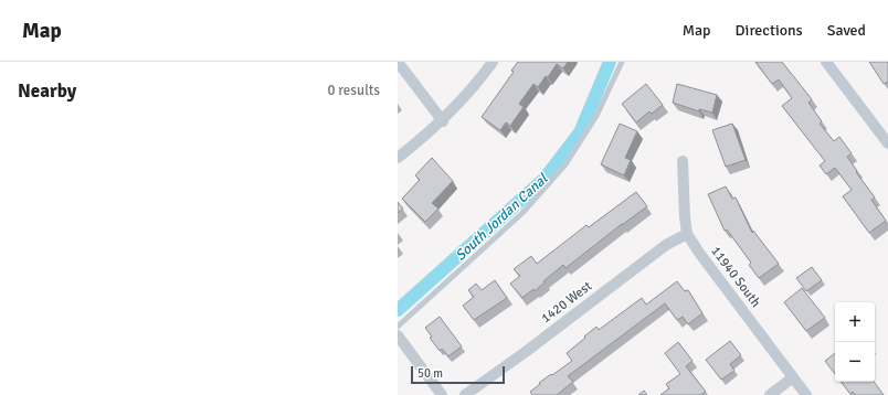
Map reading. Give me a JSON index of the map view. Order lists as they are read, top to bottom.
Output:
{
  "streets": {
    "street": ["11940 South", "1420 West"]
  },
  "crossings": [
    ["11940 South", "1420 West"]
  ],
  "water": ["South Jordan Canal"],
  "scale_bar": "50 m",
  "page": {
    "header": "Map",
    "nav": ["Map", "Directions", "Saved"],
    "heading": ["Nearby", "0 results"],
    "map_buttons": ["+", "−"],
    "scale": "50 m"
  }
}
